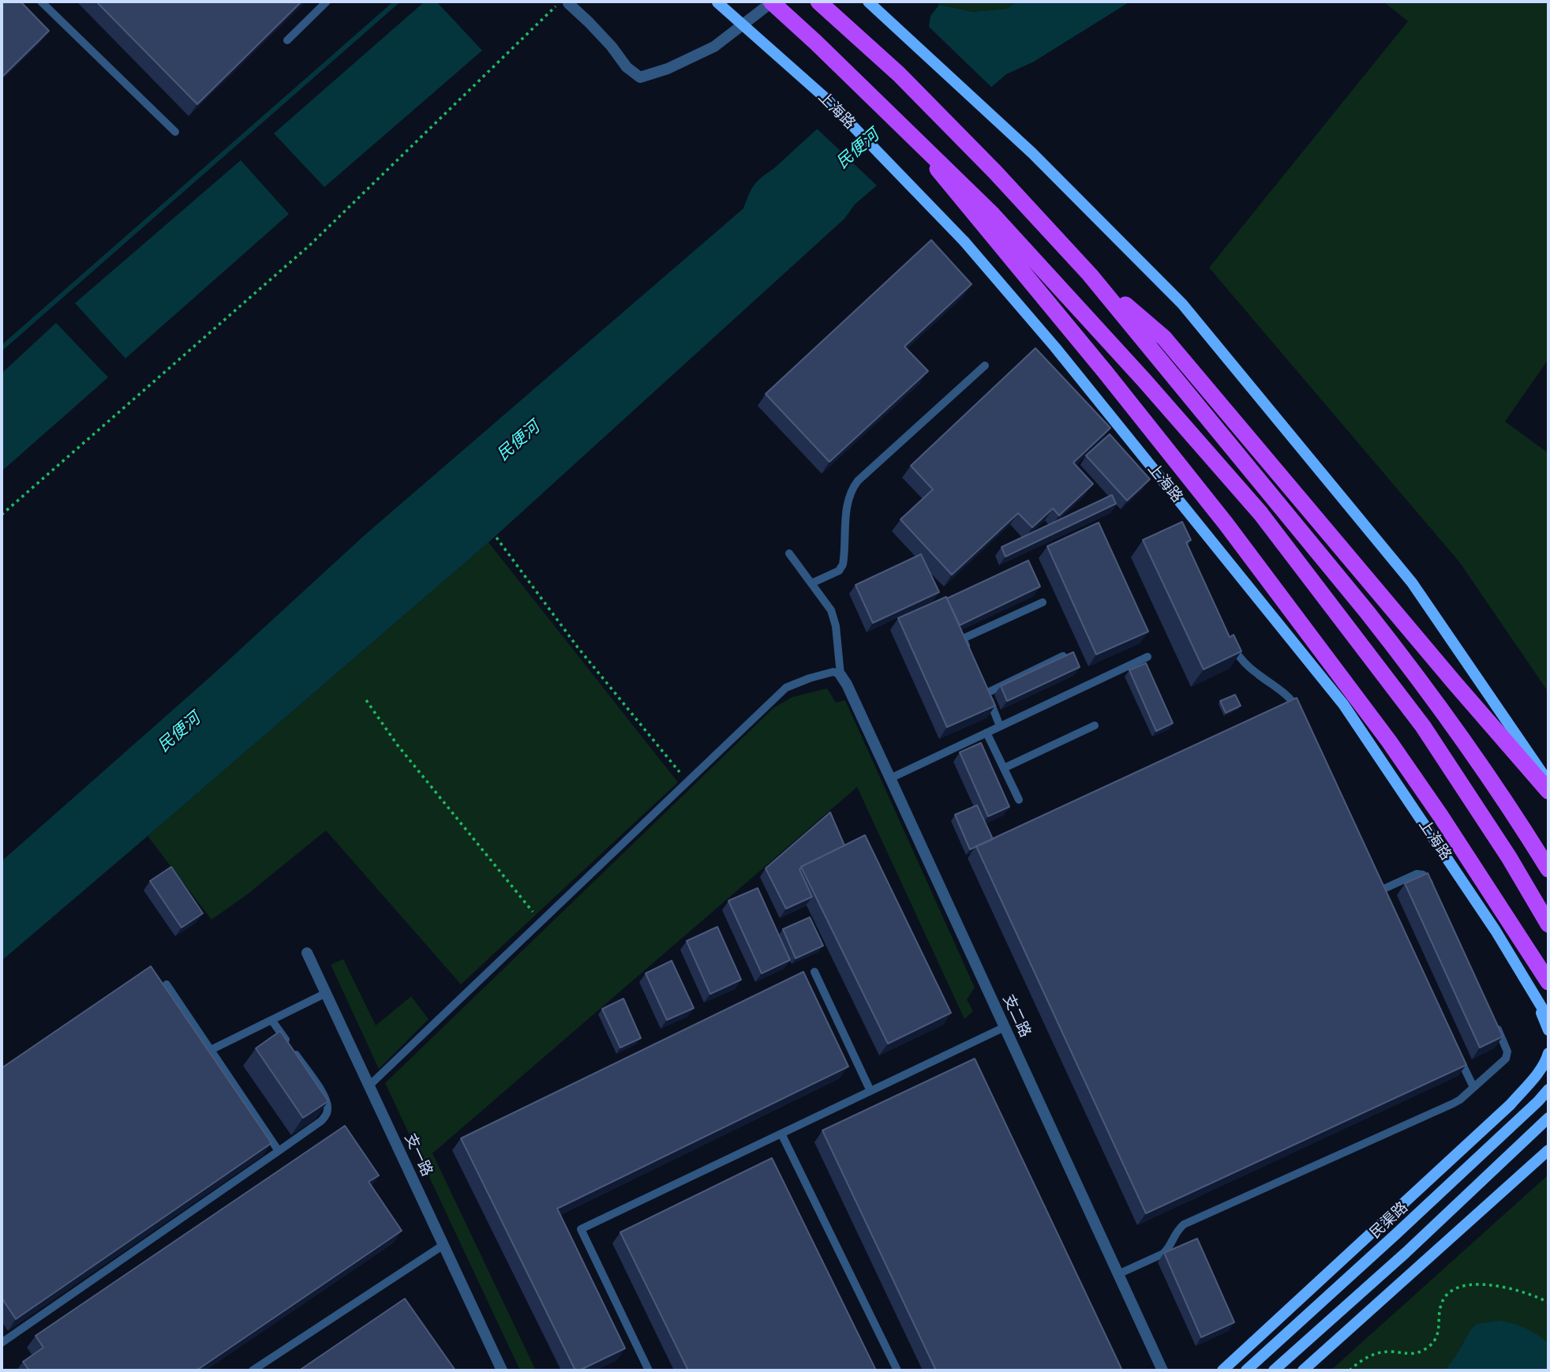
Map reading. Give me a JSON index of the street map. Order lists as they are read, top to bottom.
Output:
{
  "streets": {
    "main road": ["上海路", "民渠路"],
    "street": ["支二路", "支一路"]
  },
  "water": ["民便河"]
}
